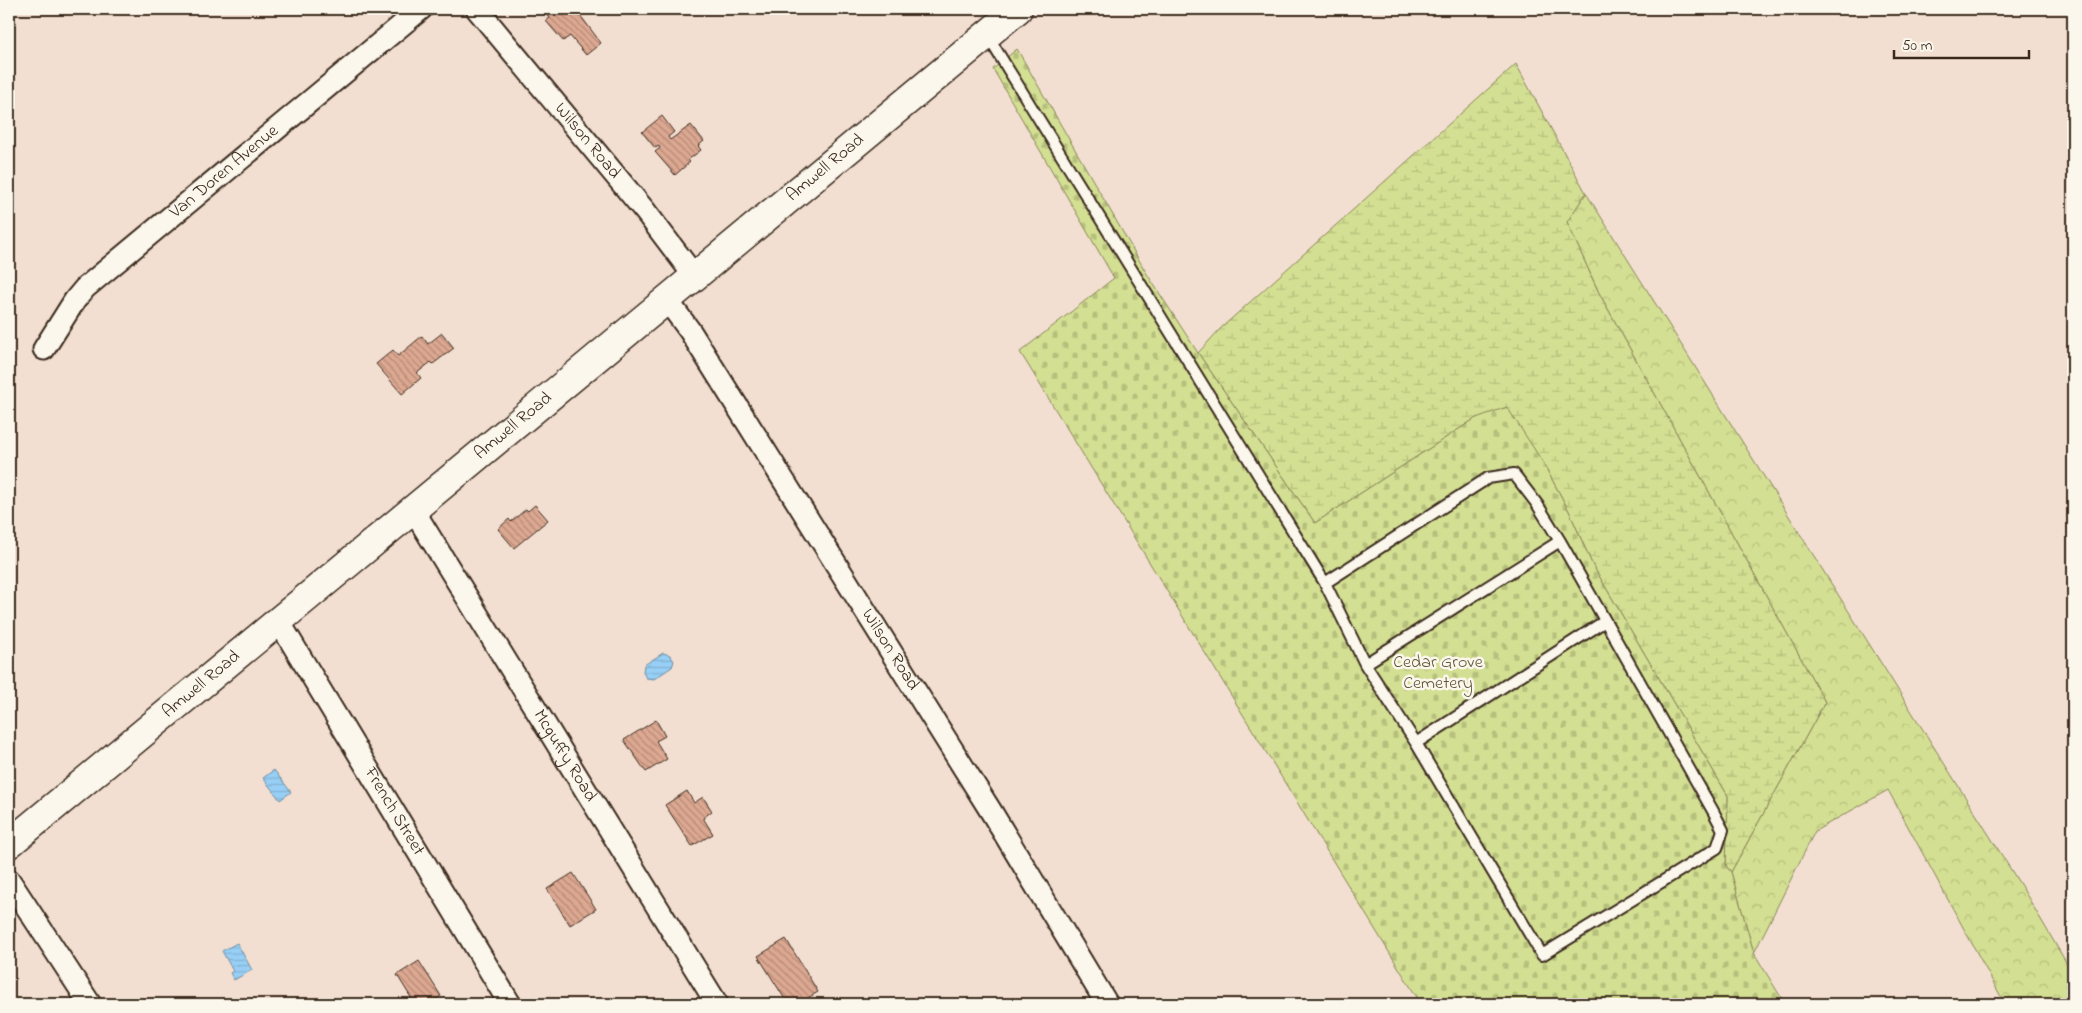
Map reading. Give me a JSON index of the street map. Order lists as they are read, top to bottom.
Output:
{
  "streets": {
    "main road": ["Amwell Road"],
    "street": [
      "Wilson Road",
      "Van Doren Avenue",
      "Mcguffy Road",
      "French Street"
    ]
  },
  "crossings": [
    ["Wilson Road", "Amwell Road"],
    ["Amwell Road", "Mcguffy Road"],
    ["Amwell Road", "French Street"]
  ],
  "parks": ["Cedar Grove Cemetery"],
  "scale_bar": "50 m"
}
